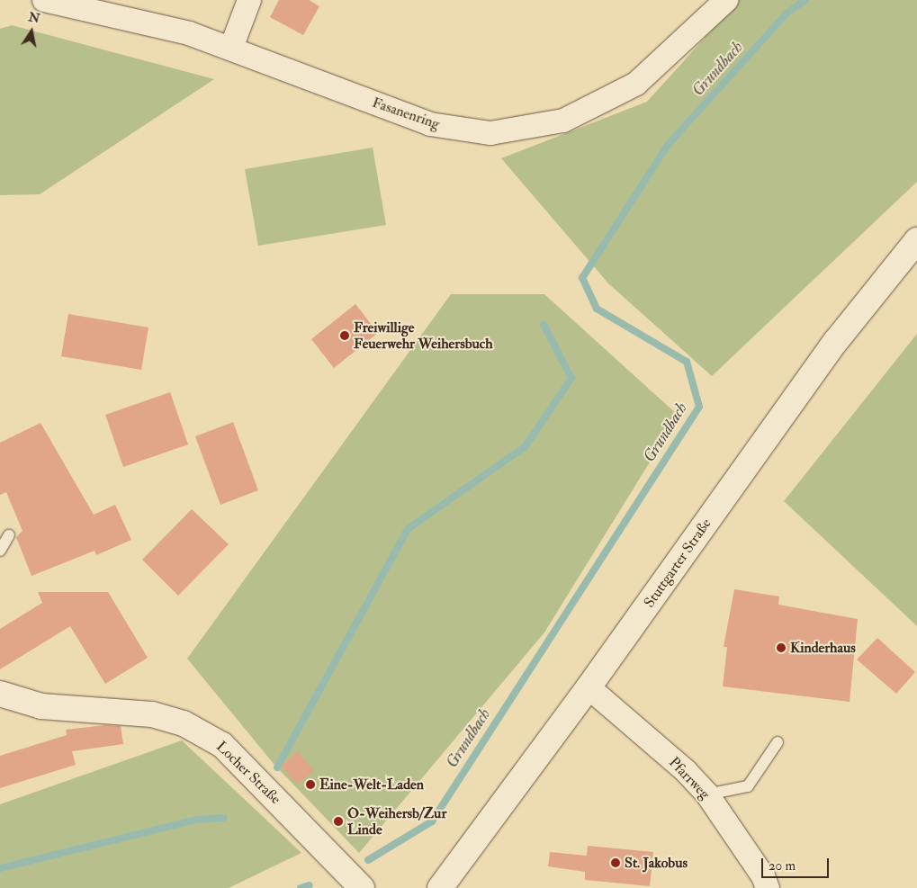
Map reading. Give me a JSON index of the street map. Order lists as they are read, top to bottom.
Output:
{
  "streets": {
    "street": [
      "Fasanenring",
      "Stuttgarter Straße",
      "Locher Straße",
      "Pfarrweg"
    ]
  },
  "crossings": [
    ["Stuttgarter Straße", "Pfarrweg"]
  ],
  "water": ["Grundbach"],
  "places": [
    "Freiwillige Feuerwehr Weihersbuch",
    "Kinderhaus",
    "Eine-Welt-Laden",
    "O-Weihersb/Zur Linde",
    "St. Jakobus"
  ],
  "scale_bar": "20 m",
  "north": "top"
}
